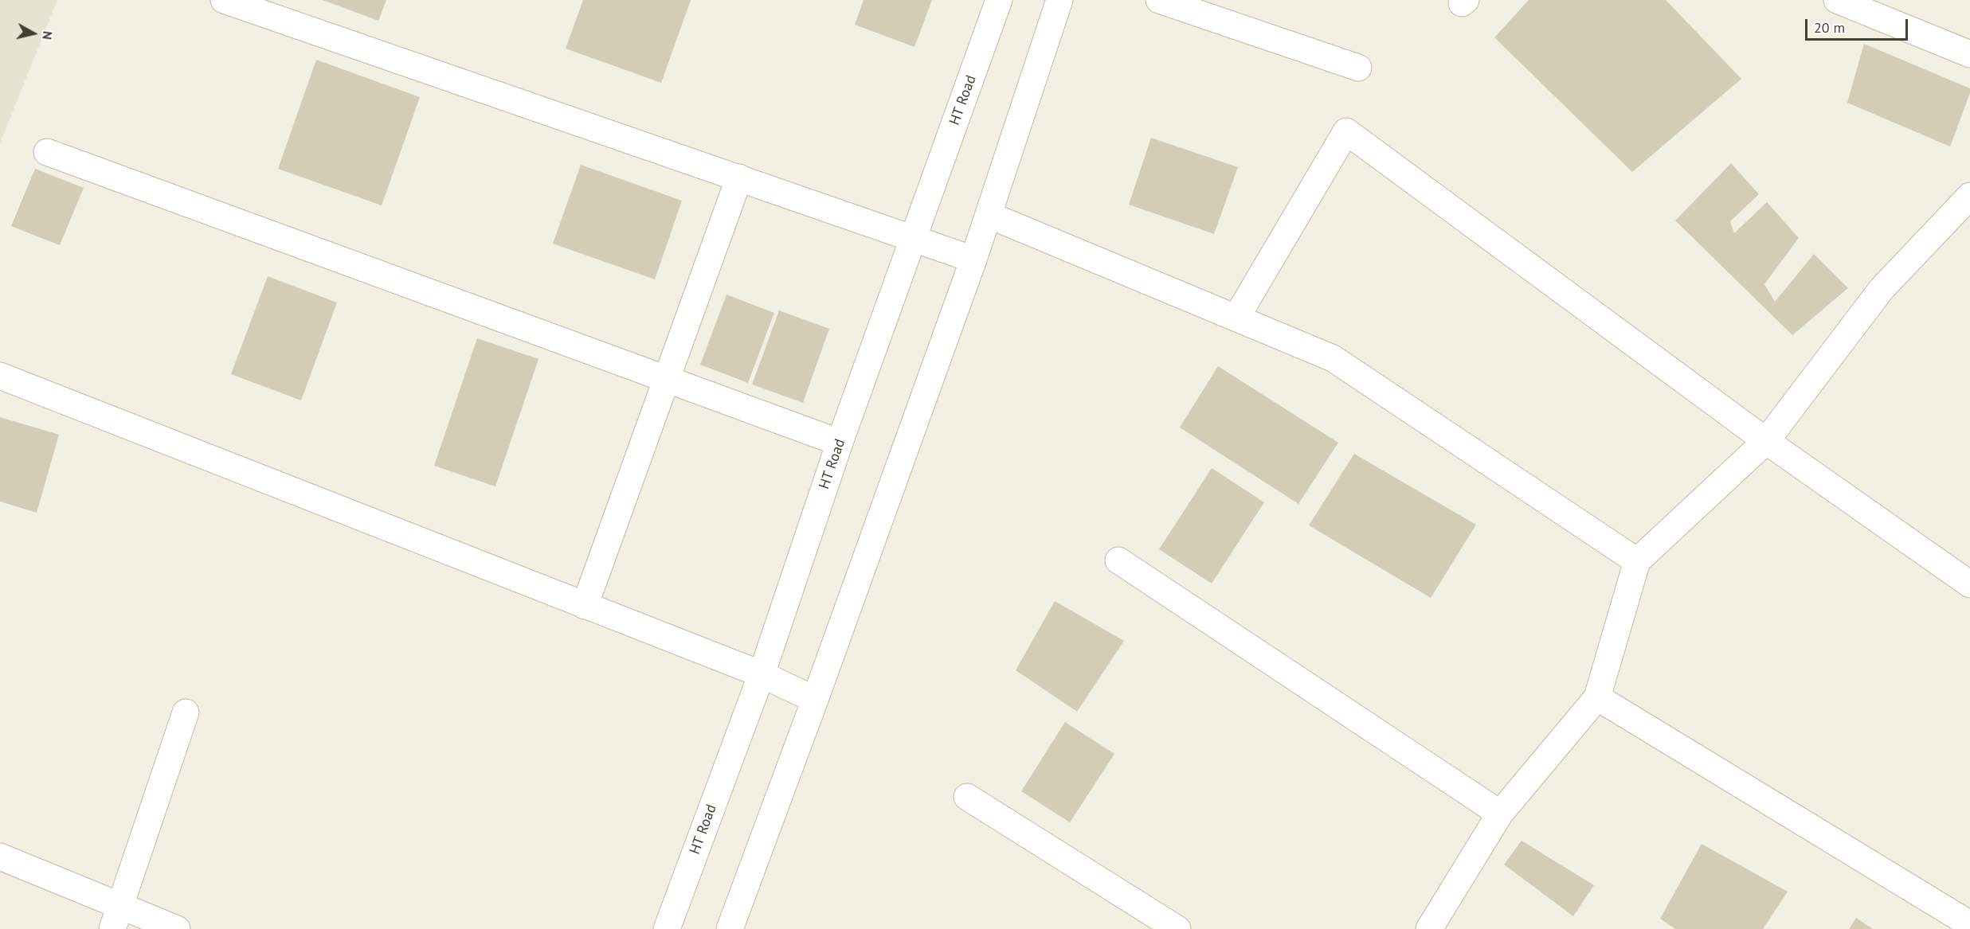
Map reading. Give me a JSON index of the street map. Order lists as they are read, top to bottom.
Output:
{
  "streets": {
    "street": ["HT Road"]
  },
  "scale_bar": "20 m",
  "north": "right"
}
